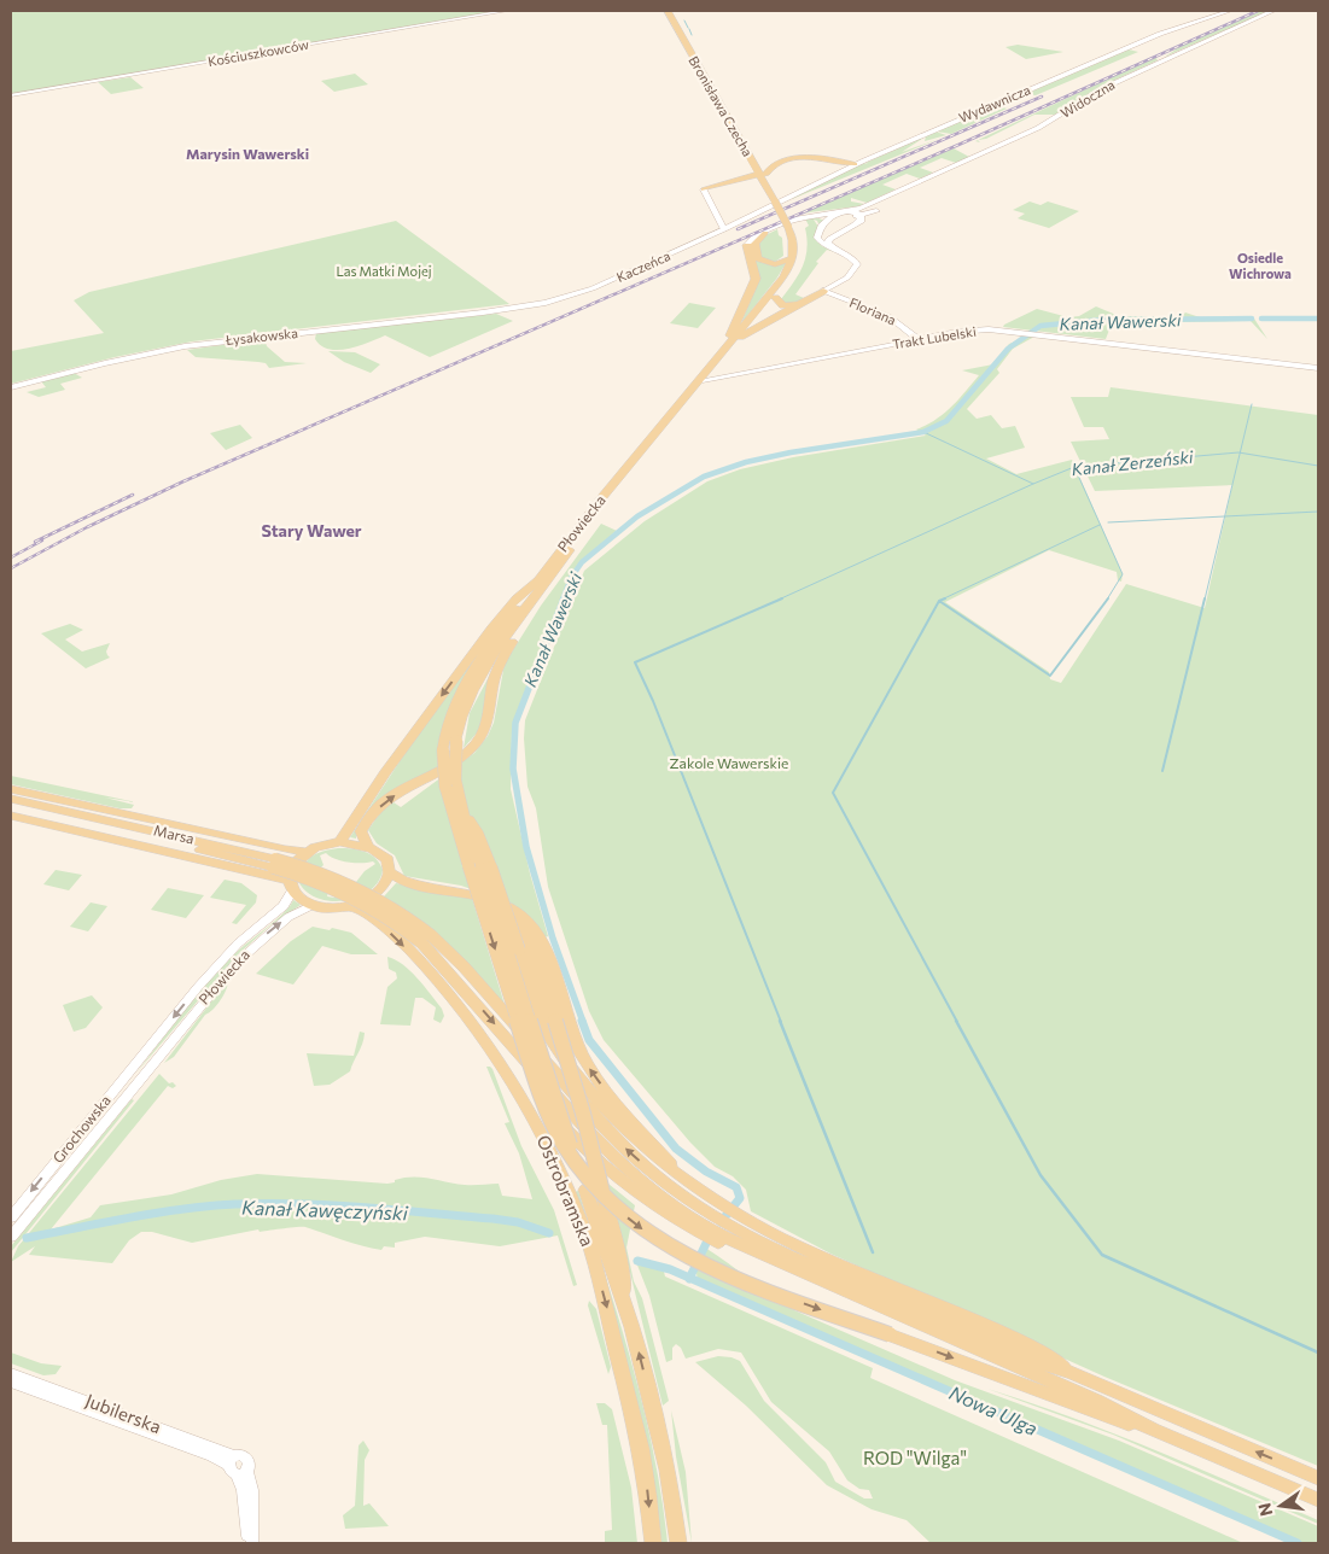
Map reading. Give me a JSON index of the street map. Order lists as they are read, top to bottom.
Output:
{
  "streets": {
    "main road": [
      "Widoczna",
      "Wydawnicza",
      "Bronisława Czecha",
      "Płowiecka",
      "Marsa",
      "Grochowska",
      "Ostrobramska"
    ],
    "street": [
      "Kościuszkowców",
      "Kaczeńca",
      "Floriana",
      "Łysakowska",
      "Trakt Lubelski",
      "Jubilerska"
    ]
  },
  "crossings": [
    ["Widoczna", "Płowiecka"],
    ["Bronisława Czecha", "Płowiecka"],
    ["Kaczeńca", "Łysakowska"],
    ["Floriana", "Trakt Lubelski"],
    ["Trakt Lubelski", "Płowiecka"],
    ["Płowiecka", "Marsa"],
    ["Płowiecka", "Grochowska"],
    ["Płowiecka", "Ostrobramska"],
    ["Marsa", "Ostrobramska"]
  ],
  "districts": ["Marysin Wawerski", "Osiedle Wichrowa", "Stary Wawer"],
  "water": [
    "Kanał Wawerski",
    "Kanał Zerzeński",
    "Kanał Kawęczyński",
    "Nowa Ulga"
  ],
  "parks": ["Las Matki Mojej", "Zakole Wawerskie", "ROD \"Wilga\""],
  "north": "left"
}
